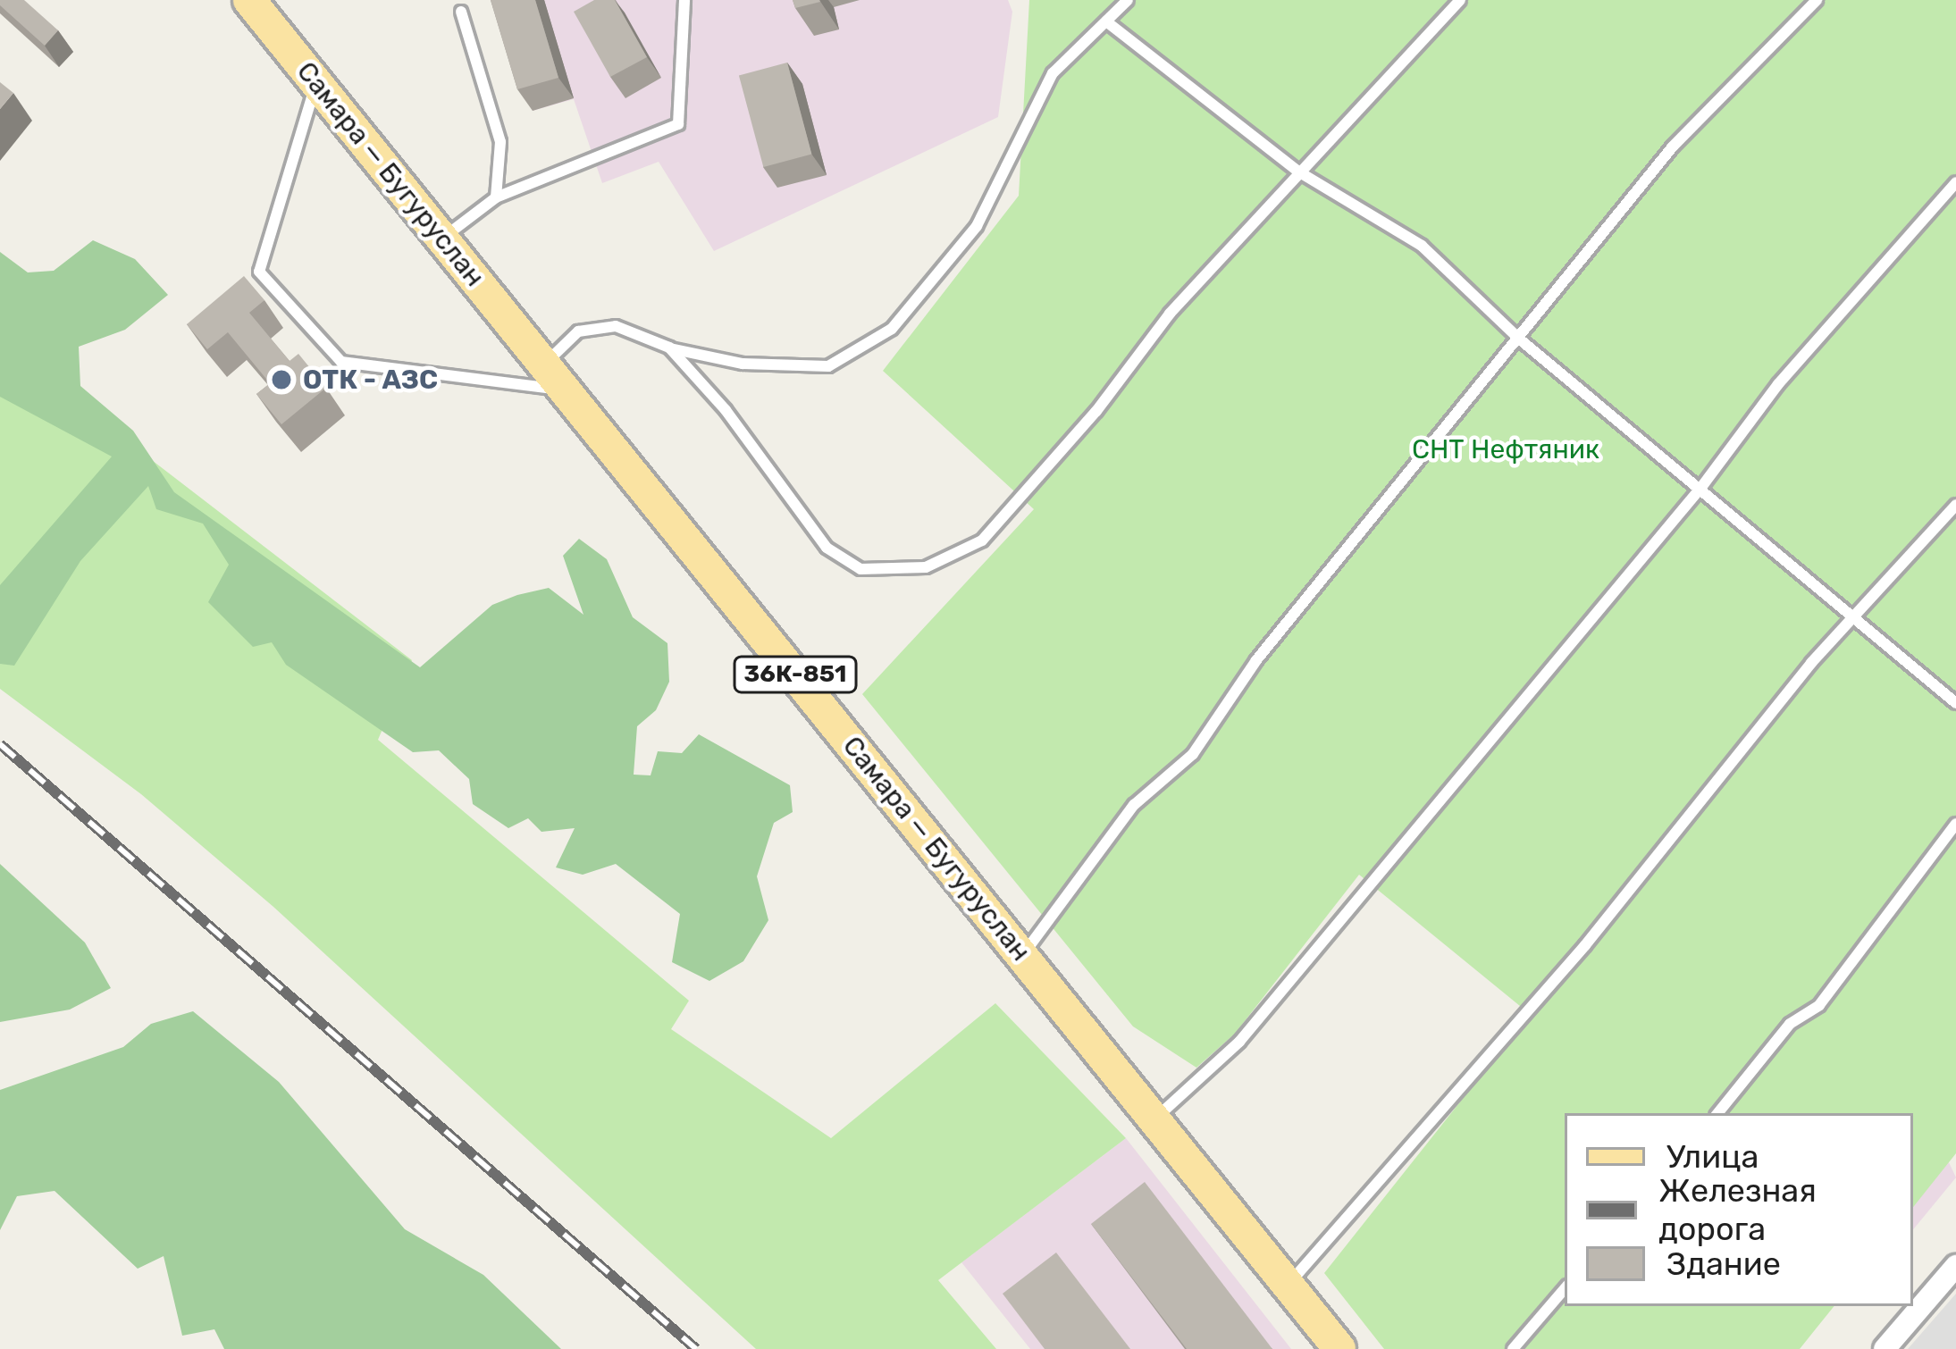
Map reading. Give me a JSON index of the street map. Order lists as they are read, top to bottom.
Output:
{
  "streets": {
    "main road": ["Самара — Бугуруслан", "36К-851"]
  },
  "parks": ["СНТ Нефтяник"],
  "places": ["ОТК - АЗС"],
  "legend": ["Улица", "Железная дорога", "Здание"]
}
